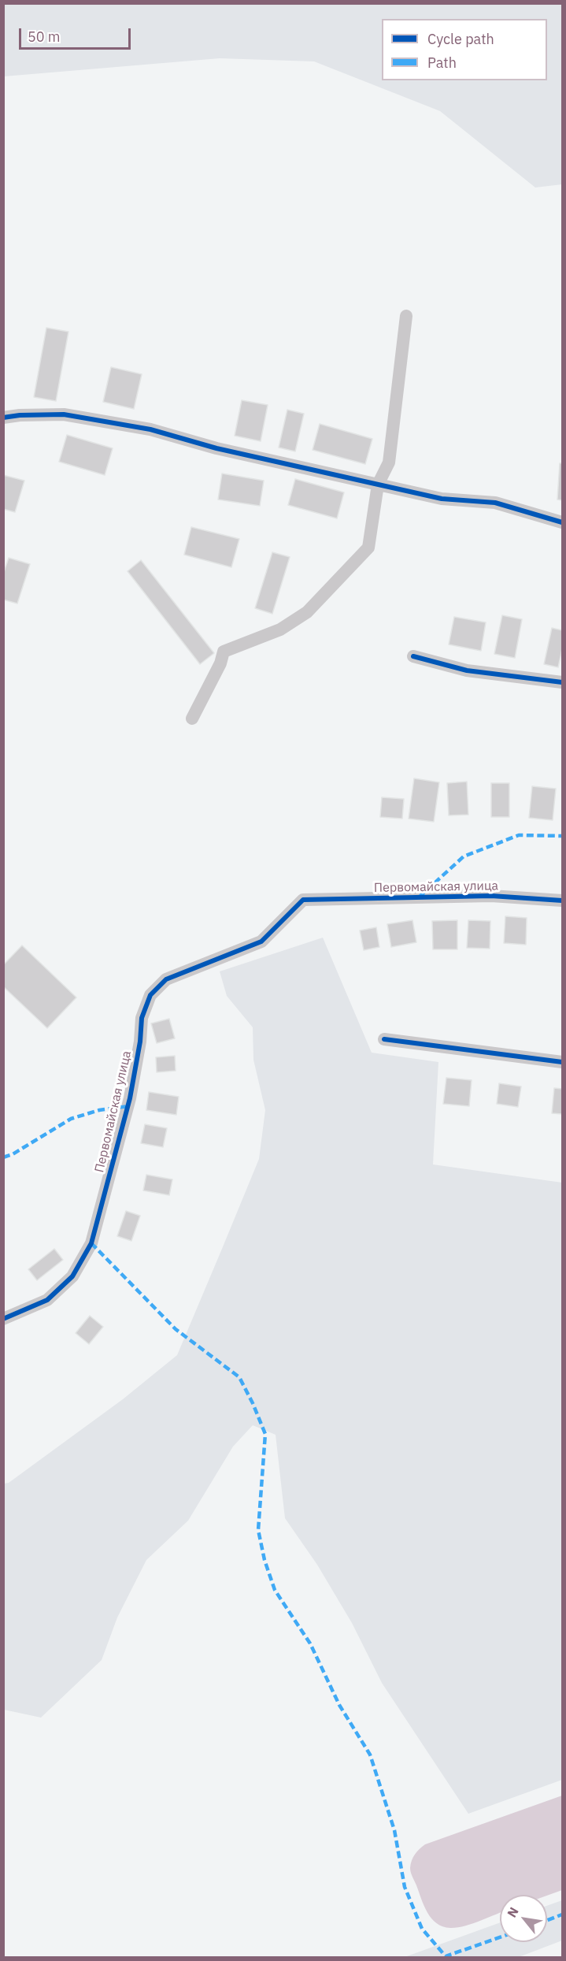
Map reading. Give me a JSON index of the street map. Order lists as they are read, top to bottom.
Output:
{
  "streets": {
    "street": ["Первомайская улица"]
  },
  "legend": ["Cycle path", "Path"],
  "scale_bar": "50 m",
  "north": "top left"
}
